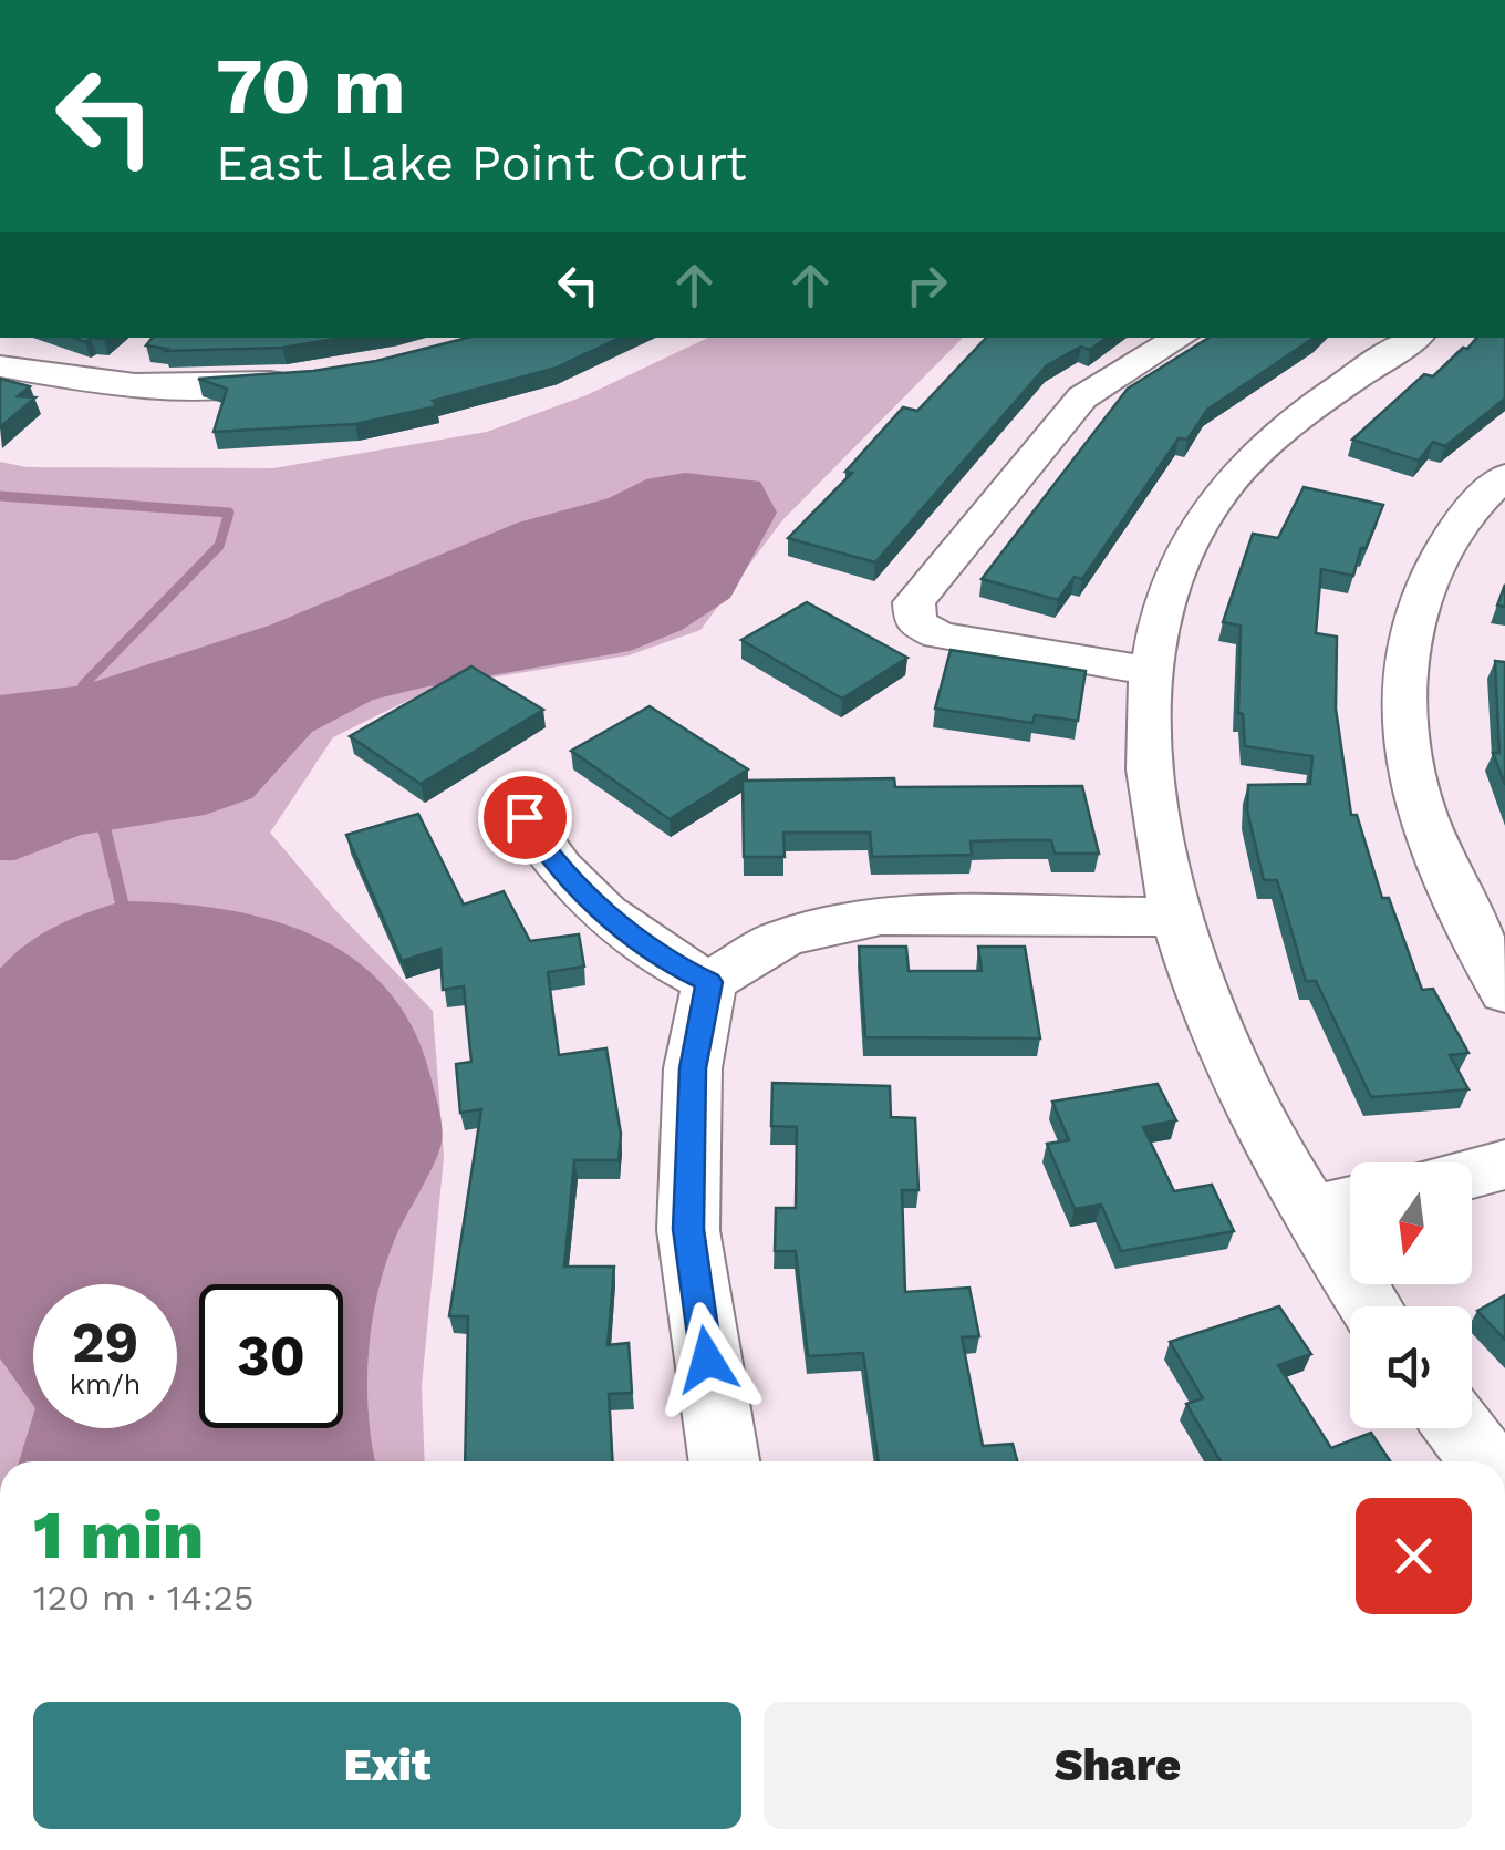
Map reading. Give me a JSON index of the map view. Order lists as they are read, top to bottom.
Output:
{
  "north": "bottom",
  "page": {
    "turn": ["70 m", "East Lake Point Court"],
    "speed": "29 km/h",
    "limit": "30",
    "heading": ["1 min", "120 m · 14:25"],
    "buttons": ["Exit", "Share"]
  }
}
